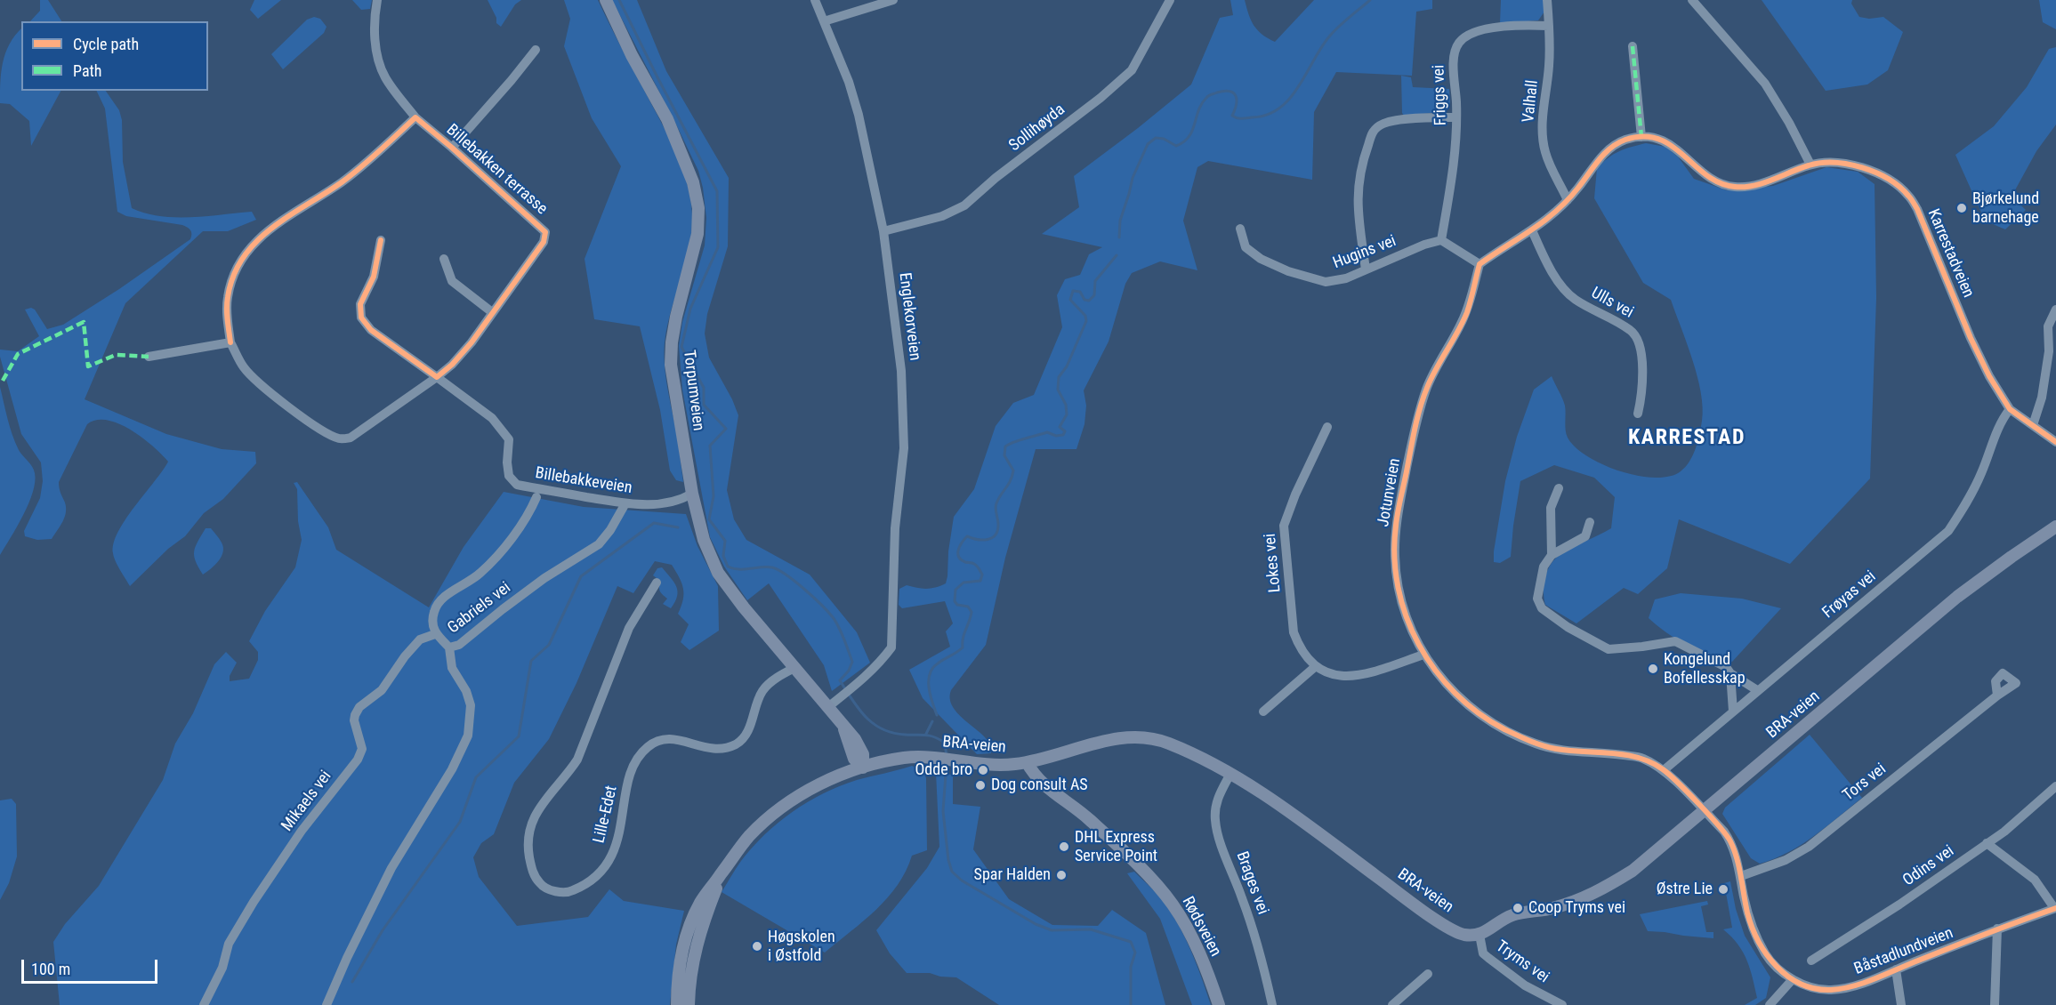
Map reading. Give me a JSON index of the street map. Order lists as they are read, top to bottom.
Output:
{
  "streets": {
    "main road": ["Torpumveien", "BRA-veien", "Rødsveien"],
    "street": [
      "Friggs vei",
      "Valhall",
      "Sollihøyda",
      "Billebakken terrasse",
      "Hugins vei",
      "Karrestadveien",
      "Ulls vei",
      "Englekorveien",
      "Billebakkeveien",
      "Jotunveien",
      "Lokes vei",
      "Frøyas vei",
      "Gabriels vei",
      "Tors vei",
      "Mikaels vei",
      "Lille-Edet",
      "Odins vei",
      "Brages vei",
      "Båstadlundveien",
      "Tryms vei"
    ]
  },
  "crossings": [
    ["Friggs vei", "Valhall"],
    ["Friggs vei", "Hugins vei"],
    ["Valhall", "Karrestadveien"],
    ["Sollihøyda", "Englekorveien"],
    ["Billebakken terrasse", "Billebakkeveien"],
    ["Karrestadveien", "Ulls vei"],
    ["Karrestadveien", "Jotunveien"],
    ["Karrestadveien", "Frøyas vei"],
    ["Englekorveien", "Torpumveien"],
    ["Torpumveien", "Billebakkeveien"],
    ["Torpumveien", "BRA-veien"],
    ["Torpumveien", "Lille-Edet"],
    ["Billebakkeveien", "Gabriels vei"],
    ["Jotunveien", "Frøyas vei"],
    ["Jotunveien", "BRA-veien"],
    ["Jotunveien", "Båstadlundveien"],
    ["Gabriels vei", "Mikaels vei"],
    ["BRA-veien", "Brages vei"],
    ["BRA-veien", "Rødsveien"],
    ["BRA-veien", "Båstadlundveien"],
    ["BRA-veien", "Tryms vei"],
    ["Tors vei", "Båstadlundveien"]
  ],
  "districts": ["KARRESTAD"],
  "places": [
    "Bjørkelund barnehage",
    "Kongelund Bofellesskap",
    "Odde bro",
    "Dog consult AS",
    "DHL Express Service Point",
    "Spar Halden",
    "Østre Lie",
    "Coop Tryms vei",
    "Høgskolen i Østfold"
  ],
  "legend": ["Cycle path", "Path"],
  "scale_bar": "100 m"
}
